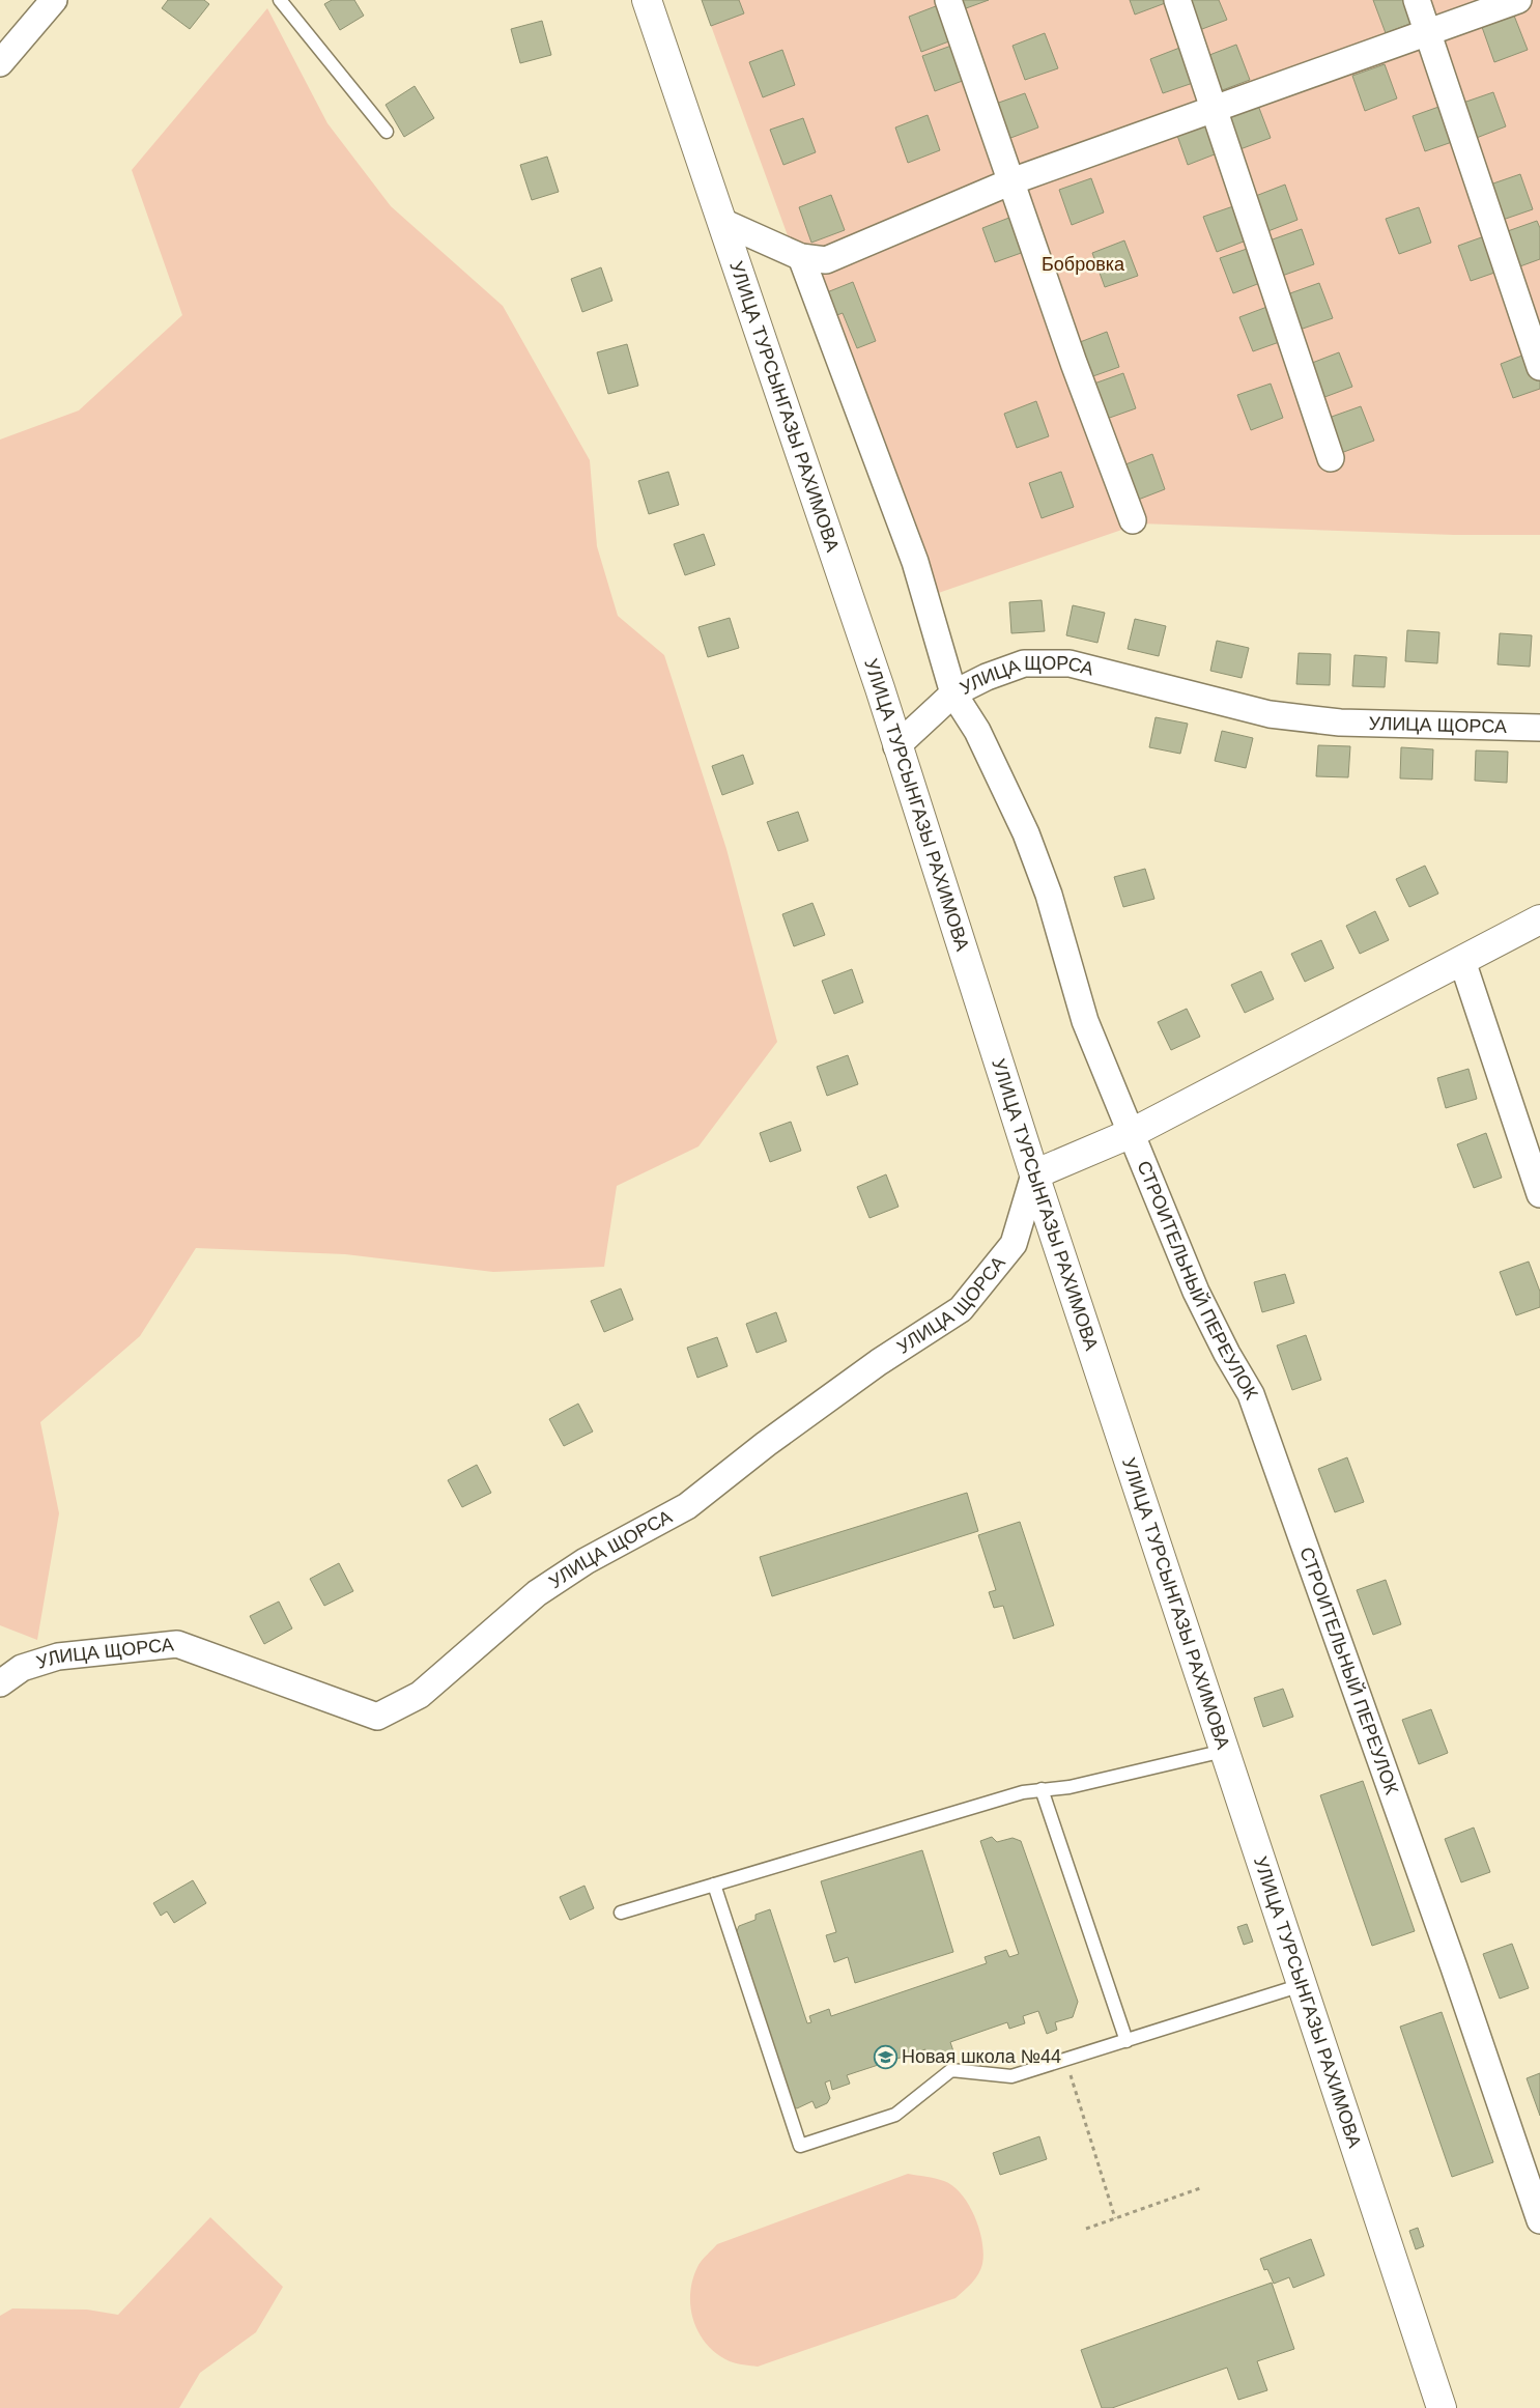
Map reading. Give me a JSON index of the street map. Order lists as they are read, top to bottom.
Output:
{
  "streets": {
    "street": ["УЛИЦА ТУРСЫНГАЗЫ РАХИМОВА", "УЛИЦА ЩОРСА", "СТРОИТЕЛЬНЫЙ ПЕРЕУЛОК"]
  },
  "crossings": [
    ["УЛИЦА ТУРСЫНГАЗЫ РАХИМОВА", "УЛИЦА ЩОРСА"],
    ["УЛИЦА ЩОРСА", "СТРОИТЕЛЬНЫЙ ПЕРЕУЛОК"]
  ],
  "parks": ["Бобровка"],
  "places": {
    "school or university": ["Новая школа №44"]
  }
}
